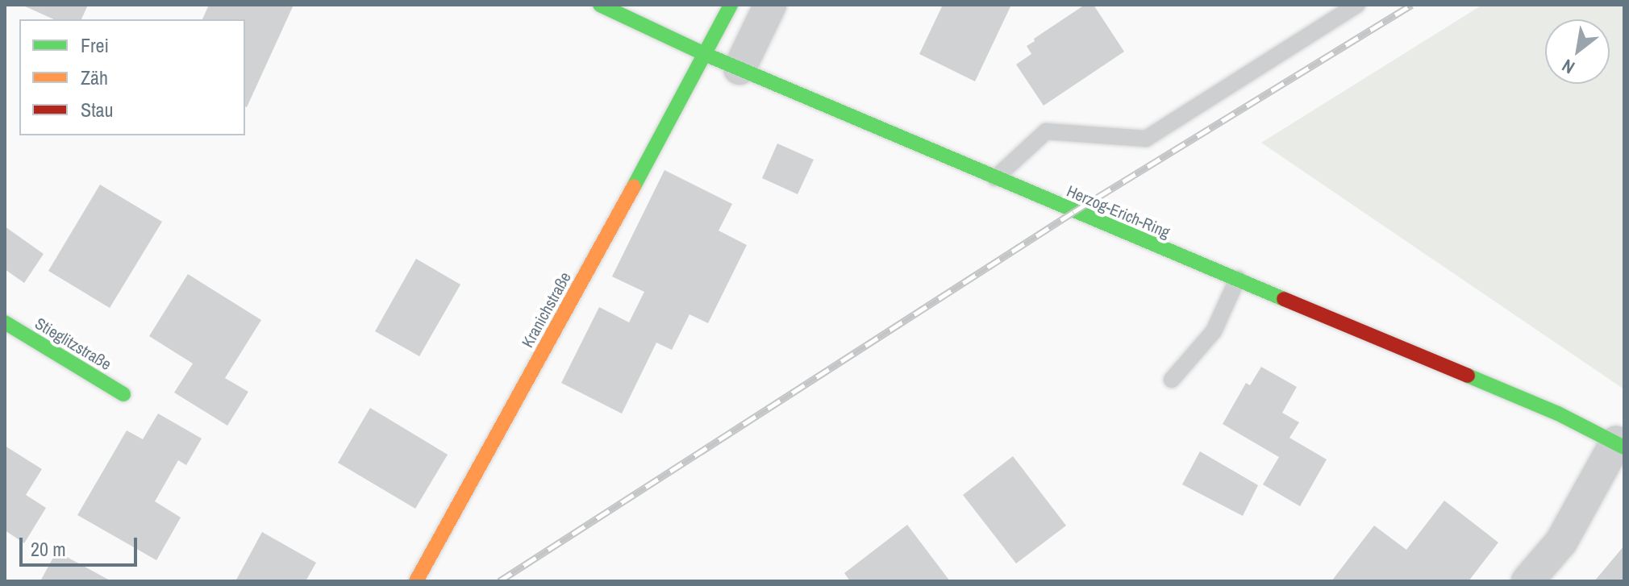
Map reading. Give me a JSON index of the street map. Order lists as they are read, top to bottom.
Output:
{
  "streets": {
    "street": ["Herzog-Erich-Ring", "Kranichstraße", "Stieglitzstraße"]
  },
  "crossings": [
    ["Herzog-Erich-Ring", "Kranichstraße"]
  ],
  "legend": ["Frei", "Zäh", "Stau"],
  "scale_bar": "20 m",
  "north": "bottom left"
}
